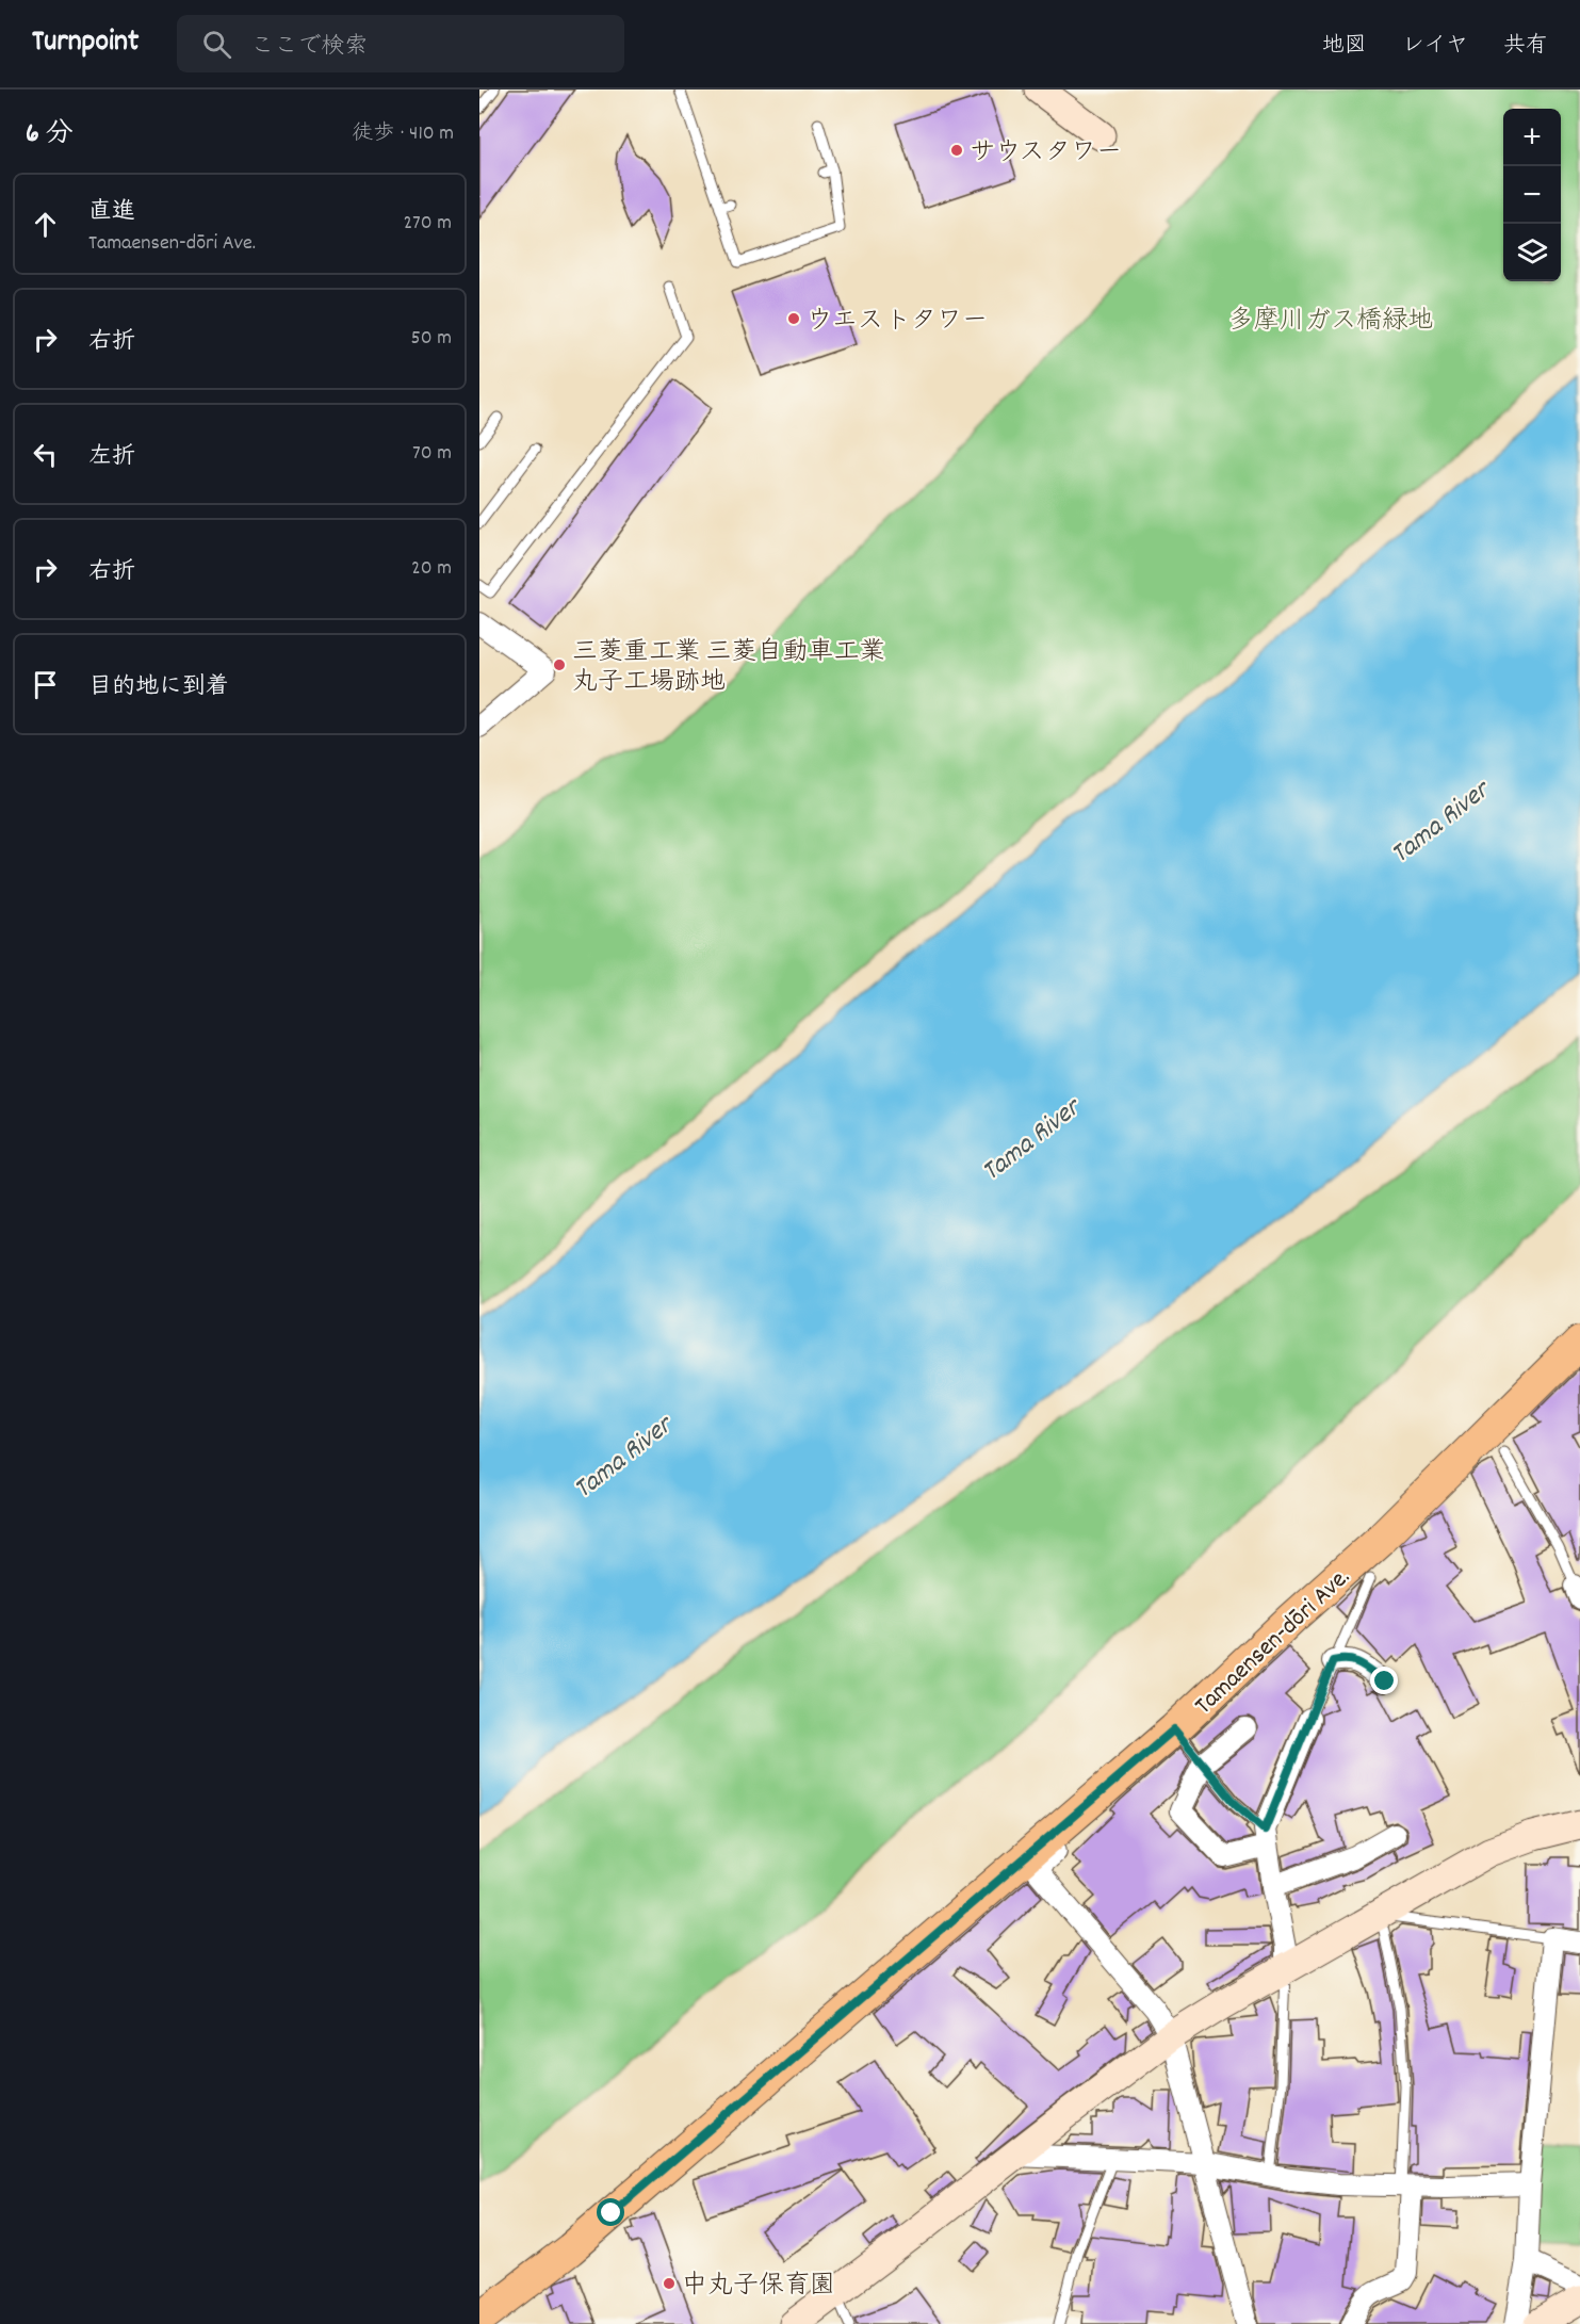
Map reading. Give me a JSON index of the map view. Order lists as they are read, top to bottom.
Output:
{
  "streets": {
    "main road": ["Tamaensen-dōri Ave."]
  },
  "water": ["Tama River"],
  "parks": ["多摩川ガス橋緑地"],
  "places": [
    "サウスタワー",
    "ウエストタワー",
    "三菱重工業 三菱自動車工業 丸子工場跡地",
    "中丸子保育園"
  ],
  "page": {
    "header": "Turnpoint",
    "search": "ここで検索",
    "nav": ["地図", "レイヤ", "共有"],
    "heading": ["6 分", "徒歩 · 410 m"],
    "map_buttons": ["+", "−"],
    "list": [
      ["直進", "Tamaensen-dōri Ave.", "270 m"],
      ["右折", "50 m"],
      ["左折", "70 m"],
      ["右折", "20 m"],
      "目的地に到着"
    ]
  }
}
